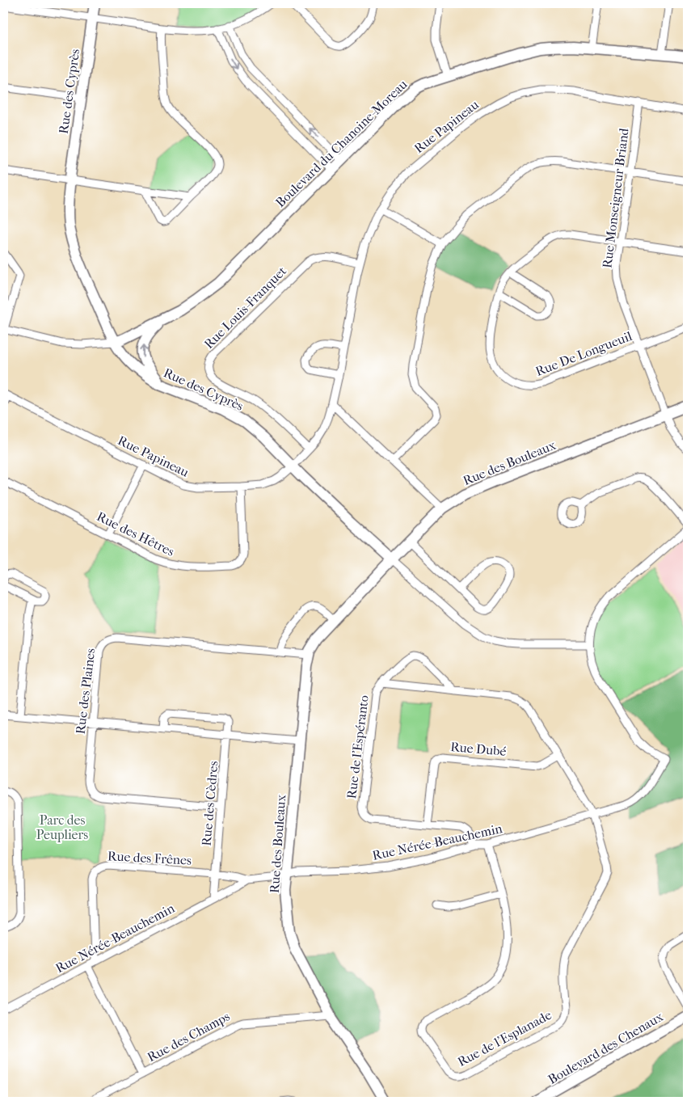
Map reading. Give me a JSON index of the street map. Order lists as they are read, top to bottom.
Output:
{
  "streets": {
    "street": [
      "Rue des Cyprès",
      "Rue Papineau",
      "Boulevard du Chanoine-Moreau",
      "Rue Monseigneur Briand",
      "Rue Louis-Franquet",
      "Rue De Longueuil",
      "Rue des Bouleaux",
      "Rue des Hêtres",
      "Rue des Plaines",
      "Rue de l'Espéranto",
      "Rue Dubé",
      "Rue des Cèdres",
      "Rue Nérée-Beauchemin",
      "Rue des Frênes",
      "Rue des Champs",
      "Rue de l'Esplanade",
      "Boulevard des Chenaux"
    ]
  },
  "crossings": [
    ["Rue des Cyprès", "Rue Papineau"],
    ["Rue des Cyprès", "Rue des Bouleaux"],
    ["Rue des Cyprès", "Rue Nérée-Beauchemin"],
    ["Rue Papineau", "Rue Monseigneur Briand"],
    ["Rue Papineau", "Rue Louis-Franquet"],
    ["Rue Papineau", "Rue des Hêtres"],
    ["Rue Monseigneur Briand", "Rue De Longueuil"],
    ["Rue Monseigneur Briand", "Rue des Bouleaux"],
    ["Rue des Bouleaux", "Rue des Plaines"],
    ["Rue des Bouleaux", "Rue Nérée-Beauchemin"],
    ["Rue des Bouleaux", "Rue des Champs"],
    ["Rue des Plaines", "Rue des Cèdres"],
    ["Rue de l'Espéranto", "Rue Dubé"],
    ["Rue de l'Espéranto", "Rue Nérée-Beauchemin"],
    ["Rue de l'Espéranto", "Rue de l'Esplanade"],
    ["Rue des Cèdres", "Rue Nérée-Beauchemin"],
    ["Rue des Cèdres", "Rue des Frênes"],
    ["Rue Nérée-Beauchemin", "Rue des Frênes"],
    ["Rue Nérée-Beauchemin", "Rue de l'Esplanade"]
  ],
  "parks": ["Parc des Peupliers"]
}
